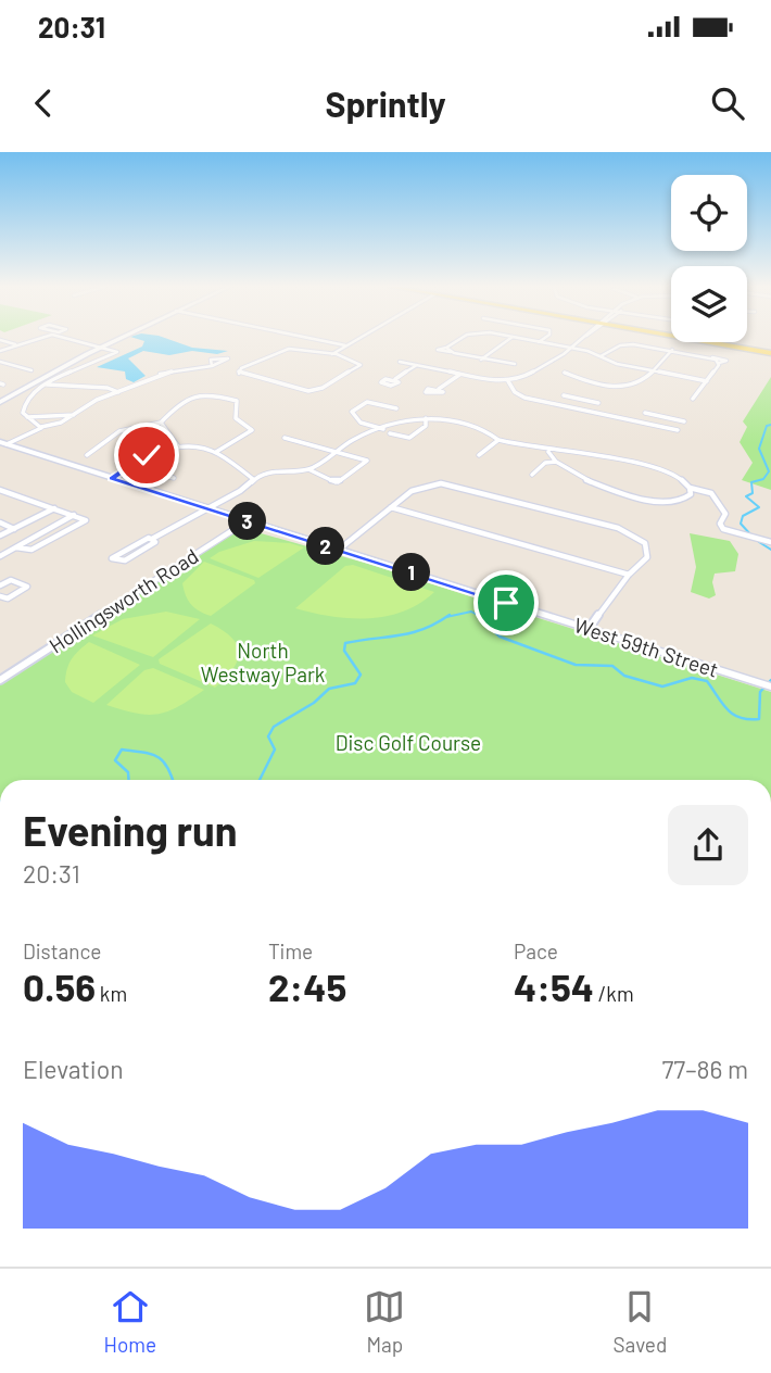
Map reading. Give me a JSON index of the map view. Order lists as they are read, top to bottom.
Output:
{
  "streets": {
    "street": ["Hollingsworth Road", "West 59th Street"]
  },
  "crossings": [
    ["Hollingsworth Road", "West 59th Street"]
  ],
  "parks": ["North Westway Park", "Disc Golf Course"],
  "page": {
    "status": "20:31",
    "header": "Sprintly",
    "pins": ["3", "2", "1"],
    "heading": ["Evening run", "20:31"],
    "stats": [
      ["Distance", "0.56 km"],
      ["Time", "2:45"],
      ["Pace", "4:54 /km"]
    ],
    "chart": ["Elevation", "77–86 m"],
    "tabs": ["Home", "Map", "Saved"]
  }
}
